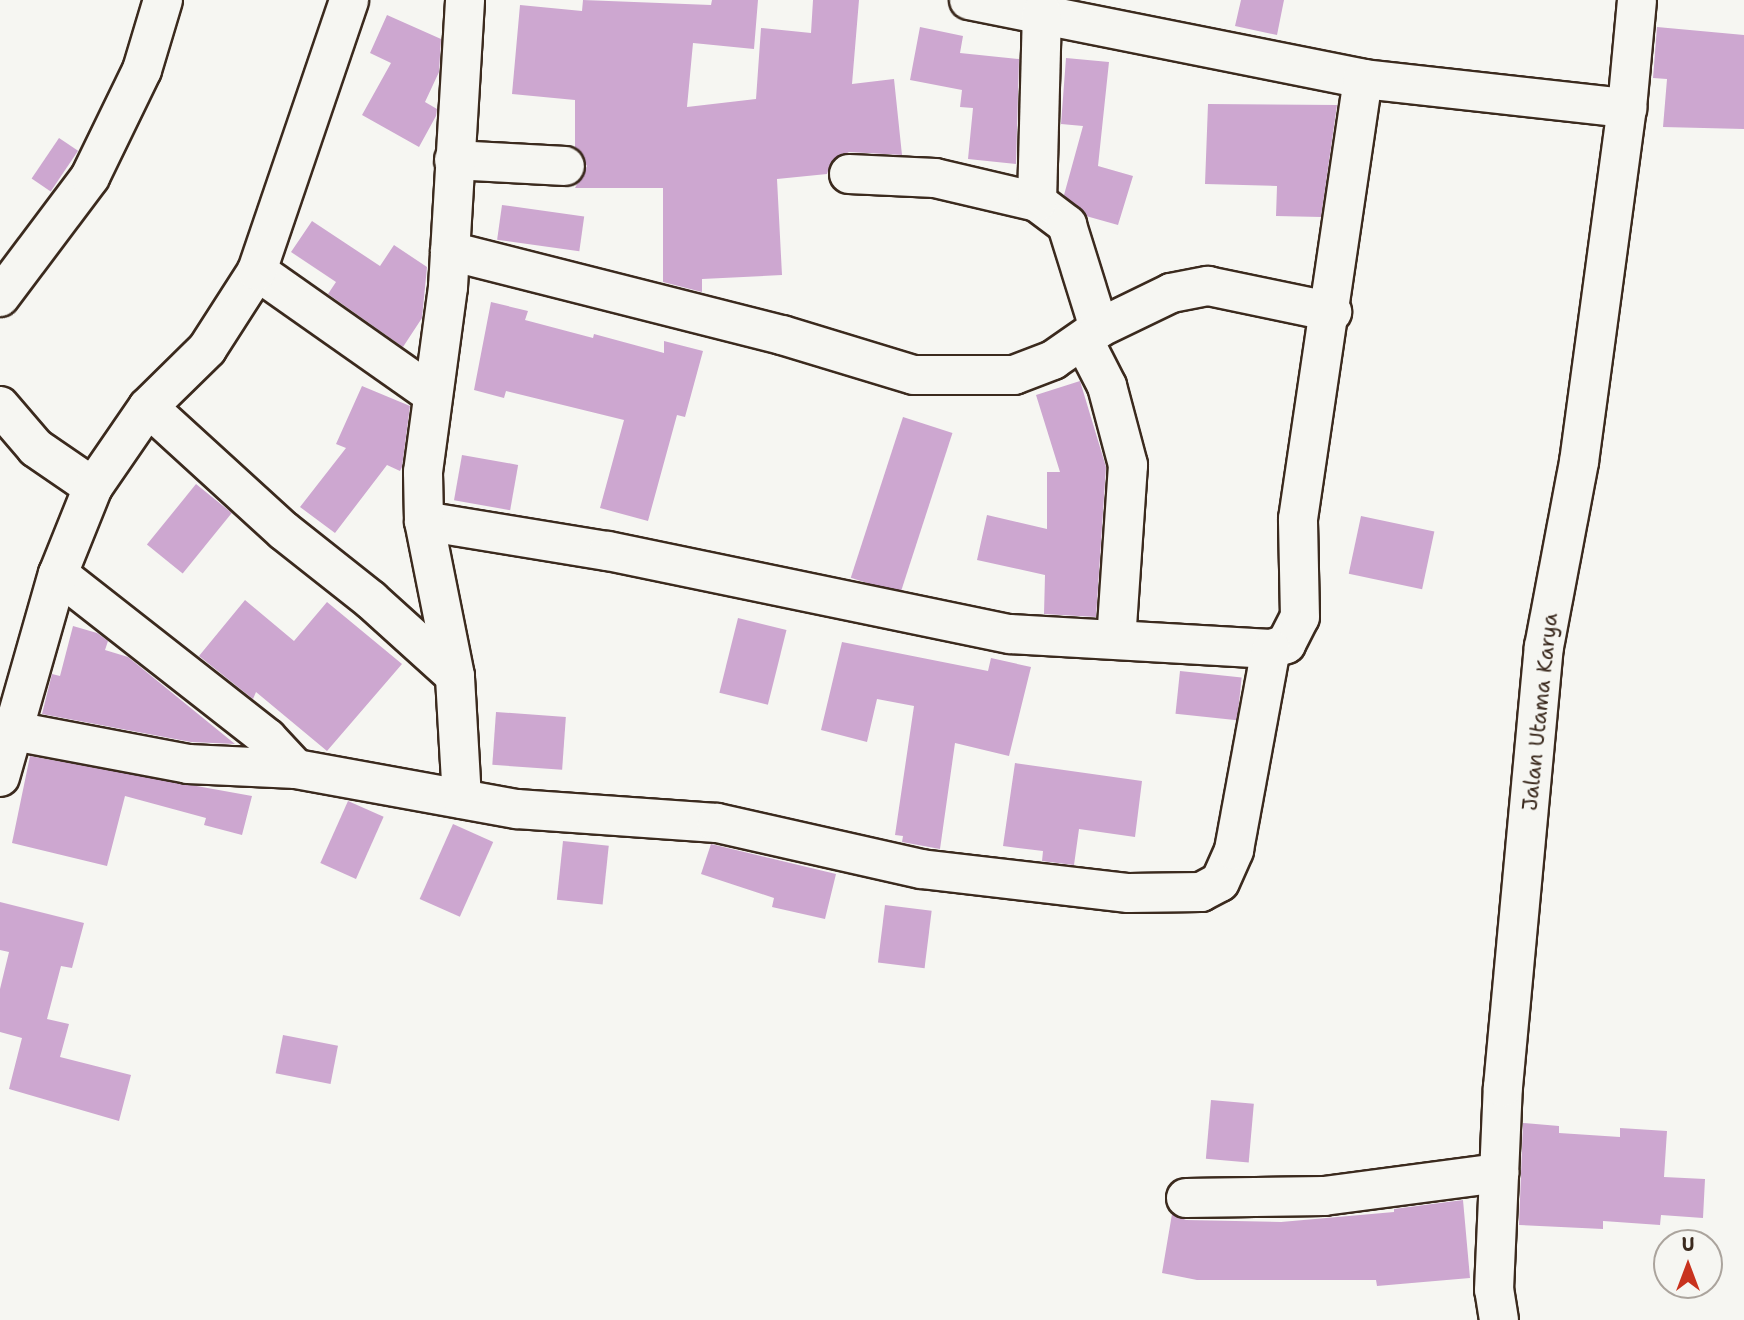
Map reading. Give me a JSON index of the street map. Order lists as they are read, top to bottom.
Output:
{
  "streets": {
    "street": ["Jalan Utama Karya"]
  },
  "north": "top"
}
